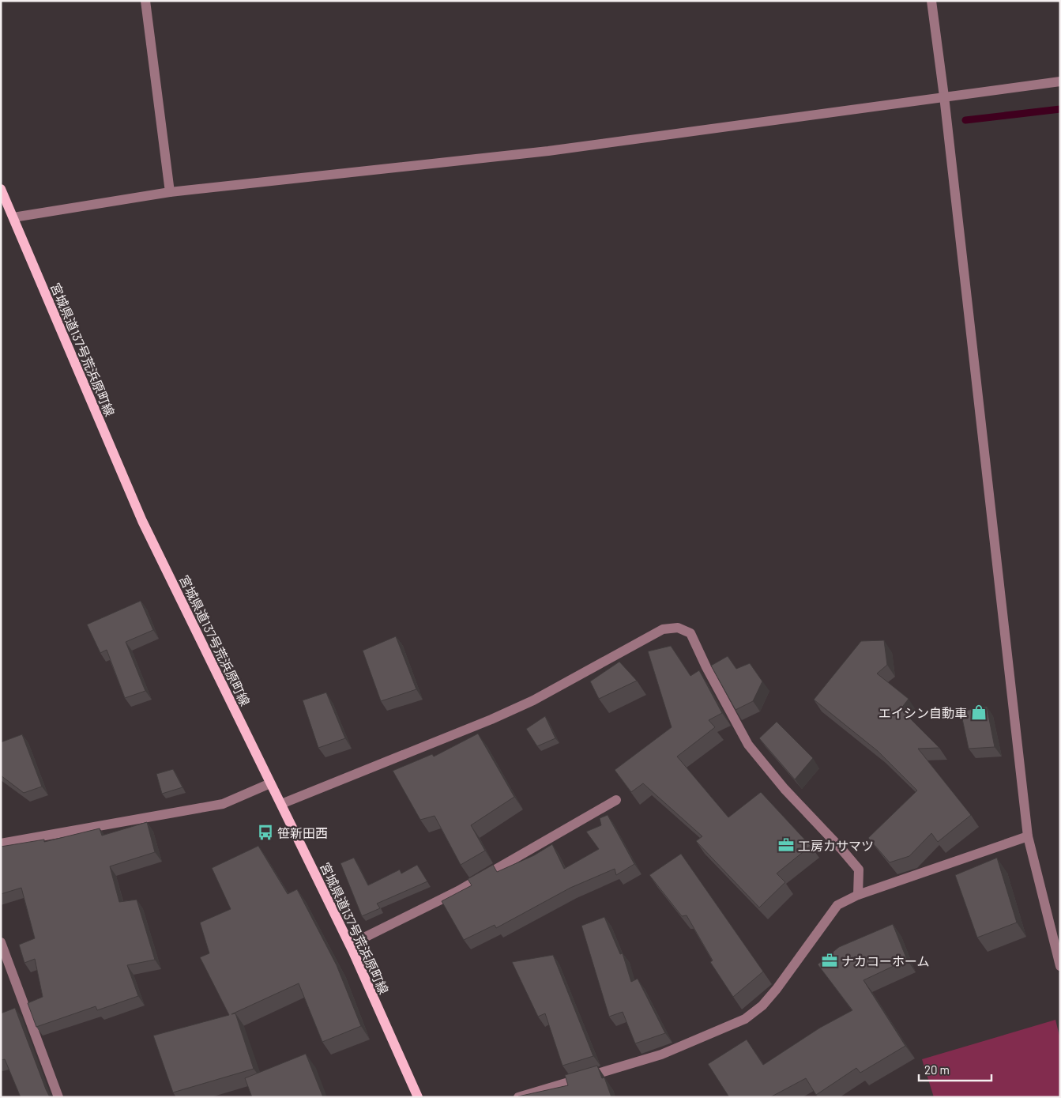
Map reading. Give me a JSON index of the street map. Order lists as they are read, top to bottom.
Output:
{
  "streets": {
    "main road": ["宮城県道137号荒浜原町線"]
  },
  "places": {
    "shop": ["エイシン自動車"],
    "bus stop": ["笹新田西"],
    "office": ["工房カサマツ", "ナカコーホーム"]
  },
  "scale_bar": "20 m"
}
